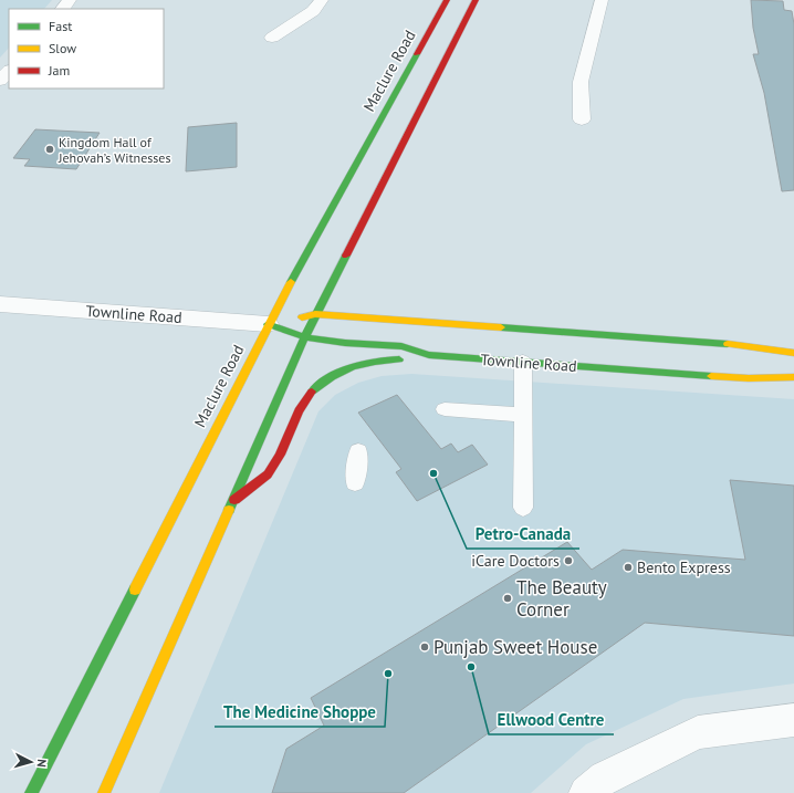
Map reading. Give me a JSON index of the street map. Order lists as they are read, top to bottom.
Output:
{
  "streets": {
    "main road": ["Maclure Road", "Townline Road"]
  },
  "crossings": [
    ["Maclure Road", "Townline Road"]
  ],
  "places": [
    "Kingdom Hall of Jehovah’s Witnesses",
    "Petro-Canada",
    "iCare Doctors",
    "Bento Express",
    "The Beauty Corner",
    "Punjab Sweet House",
    "Ellwood Centre",
    "The Medicine Shoppe"
  ],
  "legend": ["Fast", "Slow", "Jam"],
  "north": "right"
}
